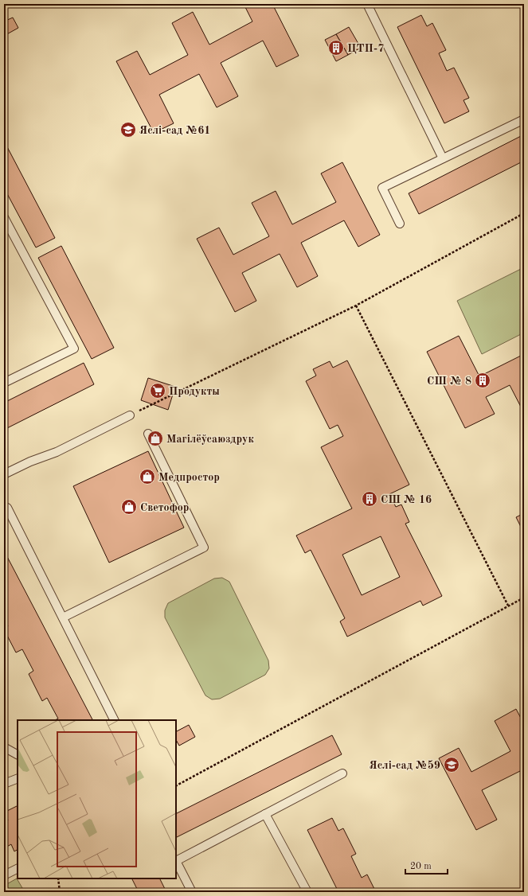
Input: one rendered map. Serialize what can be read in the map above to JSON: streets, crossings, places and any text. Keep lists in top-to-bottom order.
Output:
{
  "places": {
    "building": ["ЦТП-7", "СШ № 8", "СШ № 16"],
    "school or university": ["Яслі-сад №61", "Яслі-сад №59"],
    "supermarket": ["Продукты"],
    "shop": ["Магілёўсаюздрук", "Медпростор", "Светофор"]
  },
  "scale_bar": "20 m"
}
